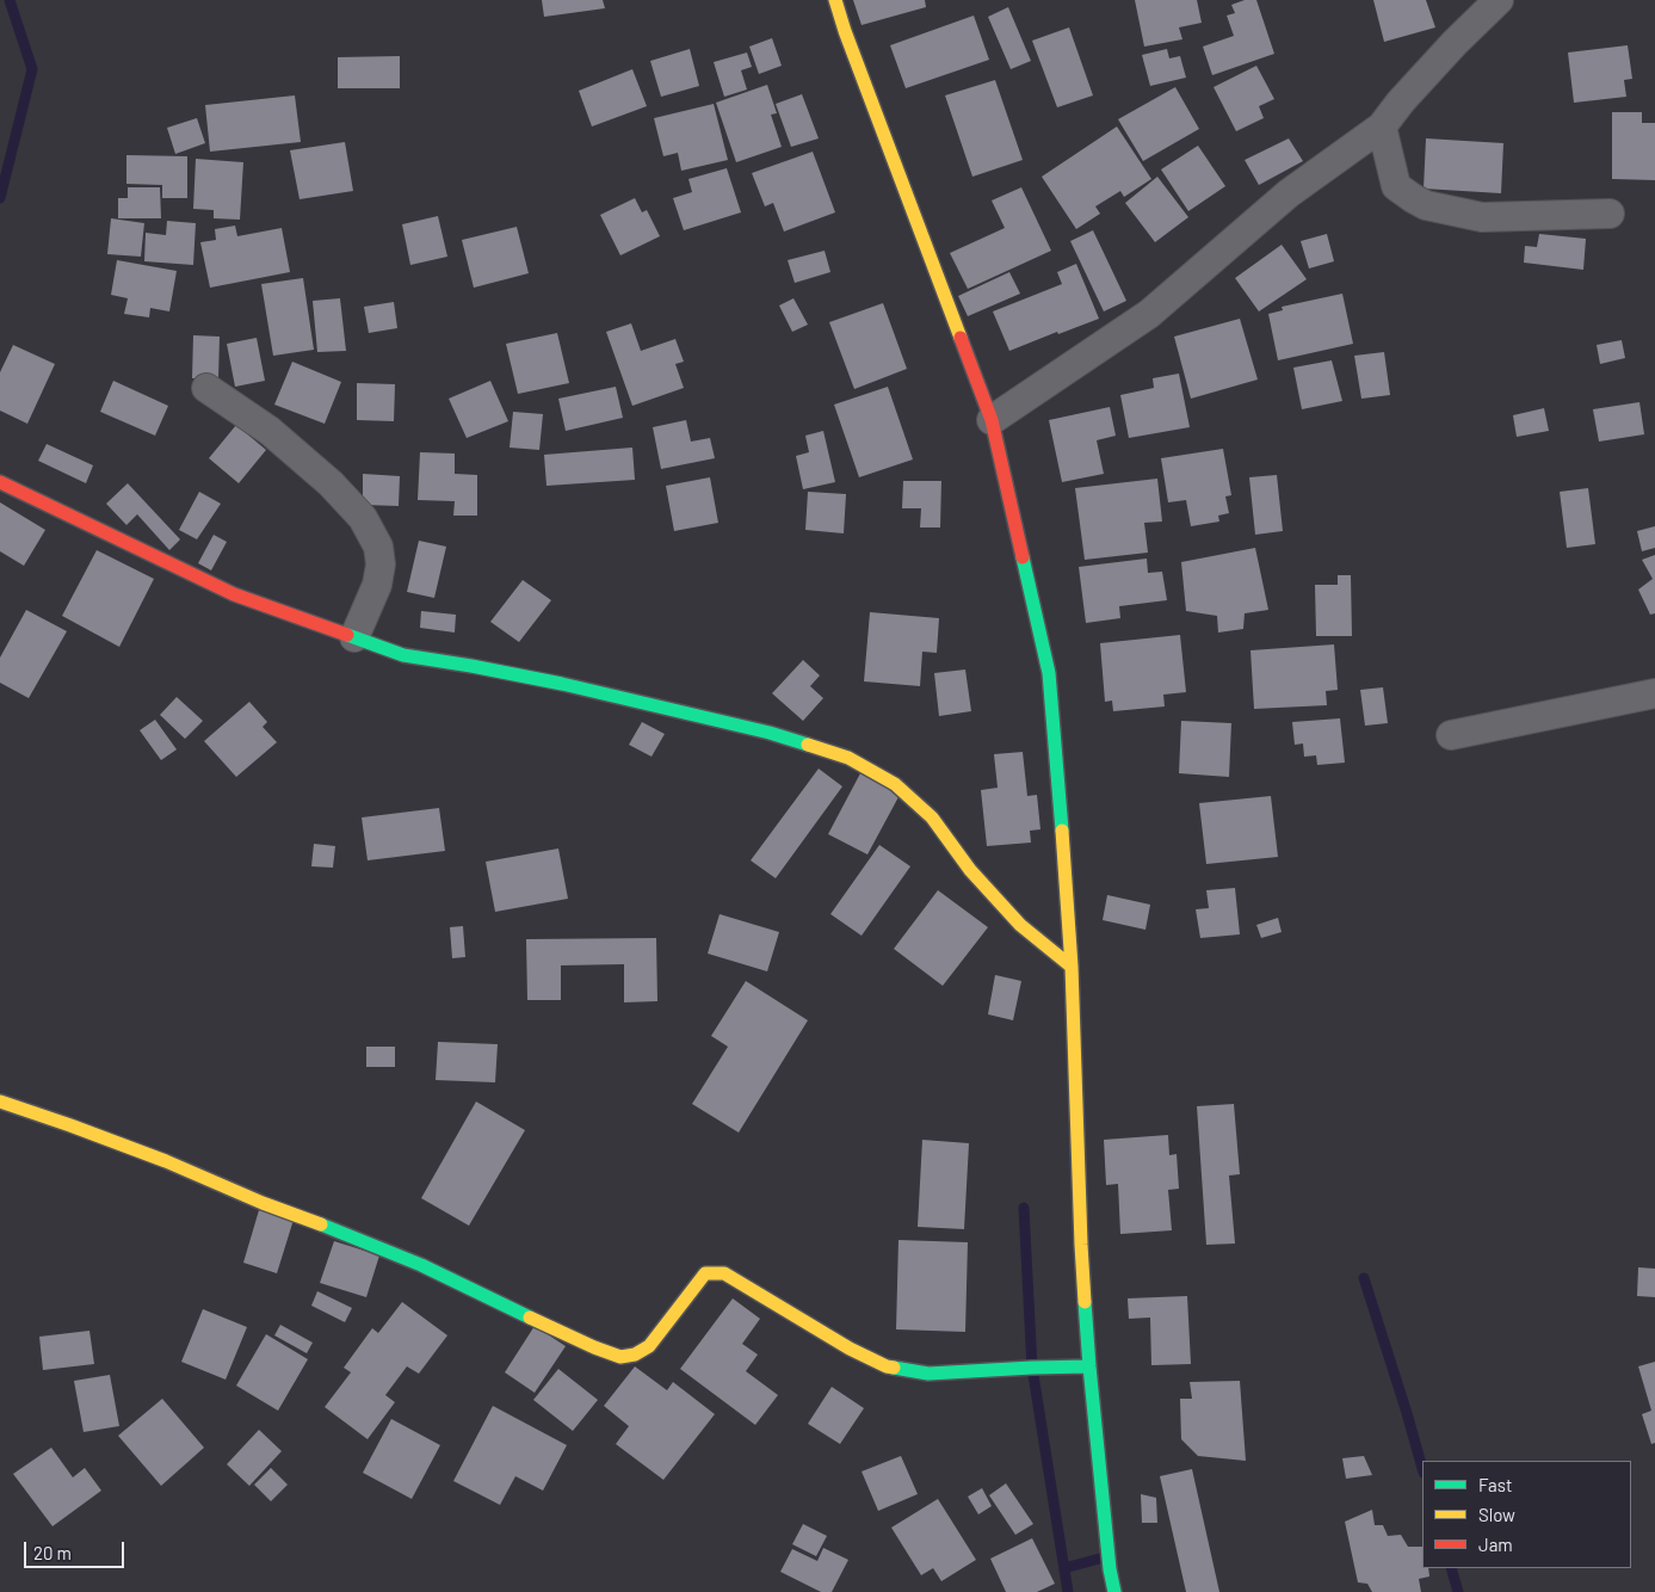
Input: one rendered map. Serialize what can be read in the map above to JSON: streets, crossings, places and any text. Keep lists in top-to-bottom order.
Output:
{
  "legend": ["Fast", "Slow", "Jam"],
  "scale_bar": "20 m"
}
